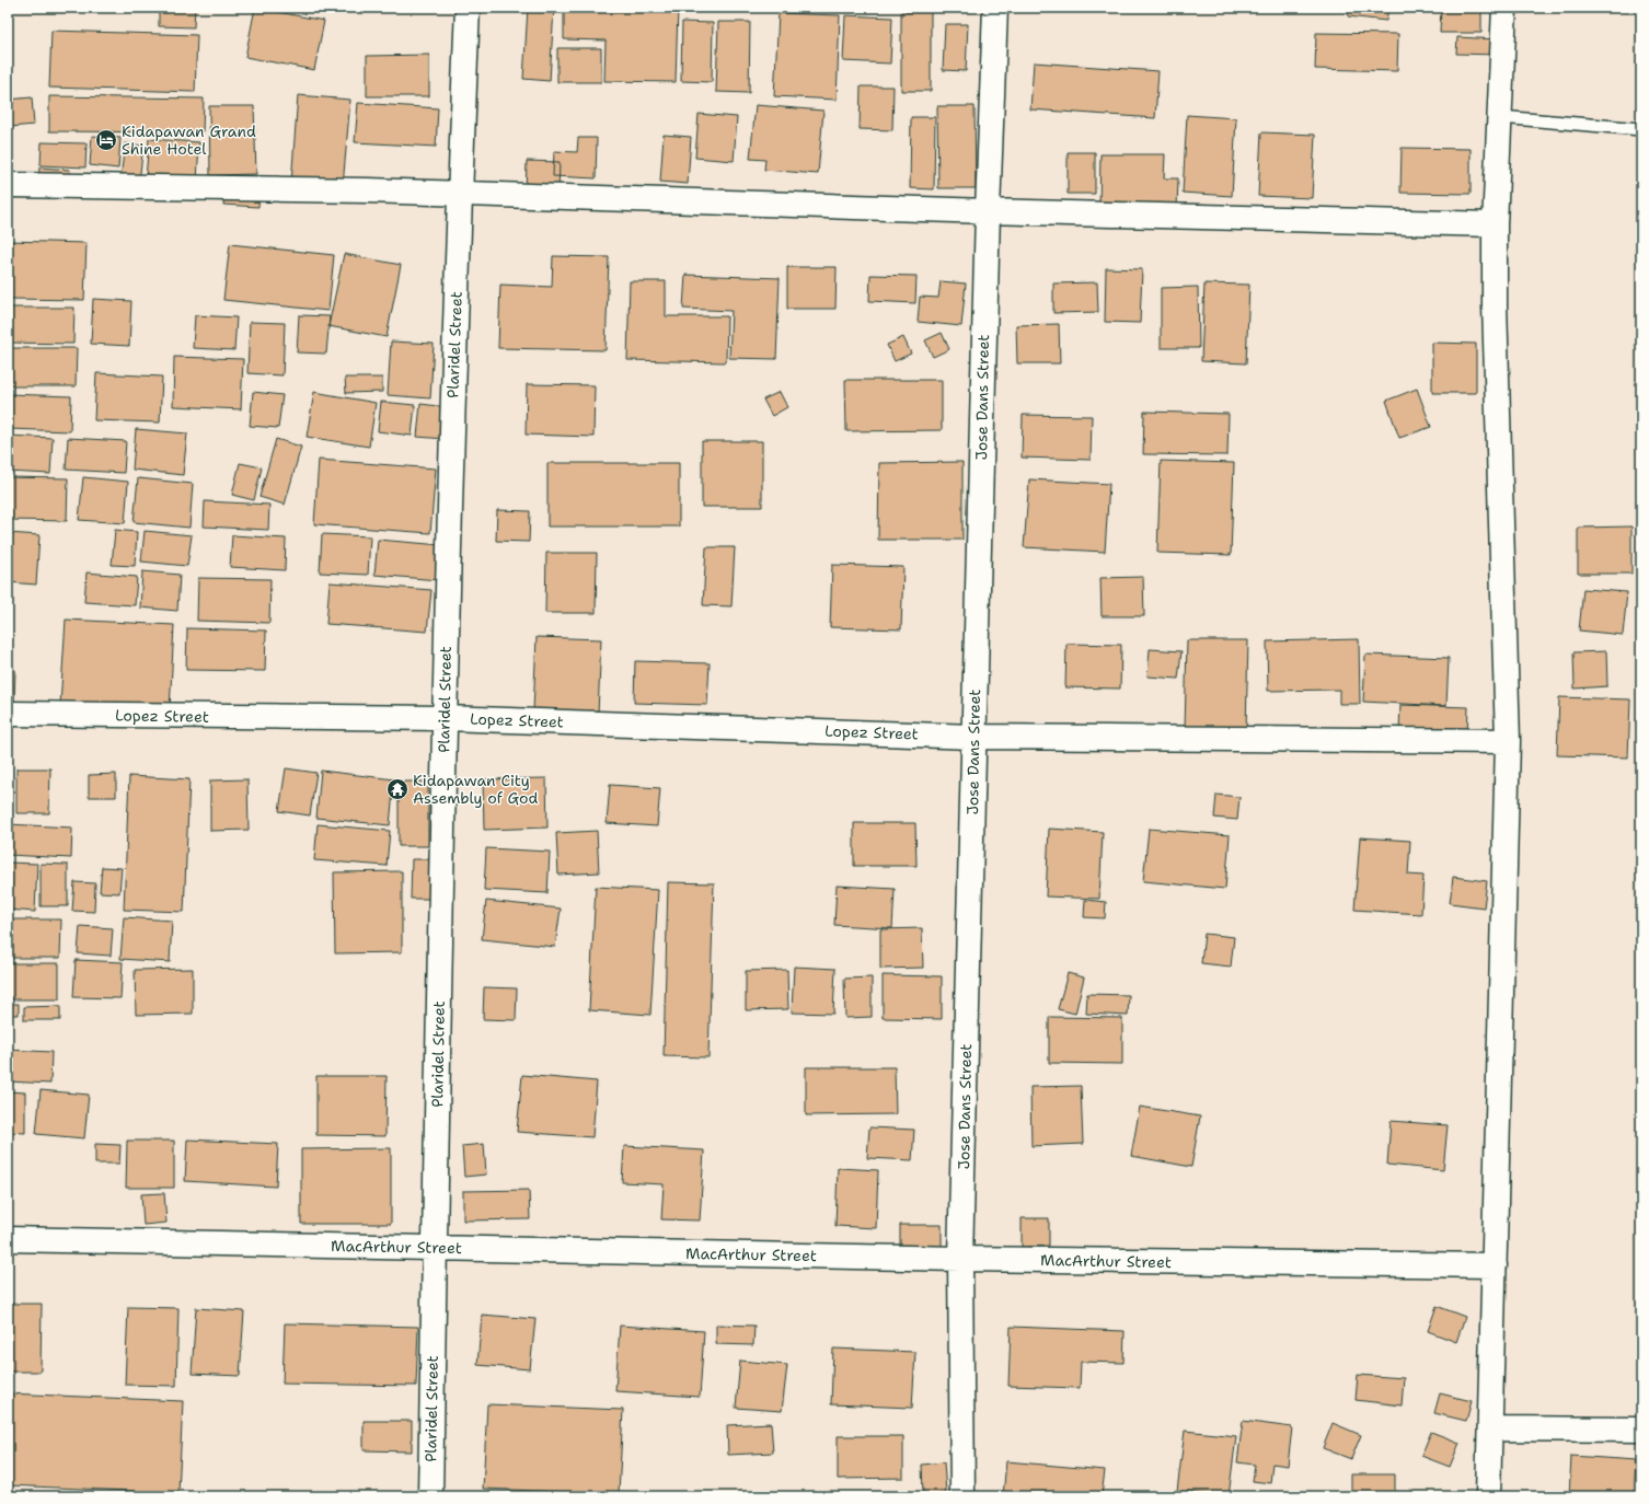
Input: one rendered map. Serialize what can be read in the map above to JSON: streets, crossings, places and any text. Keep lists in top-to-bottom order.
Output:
{
  "streets": {
    "street": [
      "Plaridel Street",
      "Jose Dans Street",
      "Lopez Street",
      "MacArthur Street"
    ]
  },
  "crossings": [
    ["Plaridel Street", "Lopez Street"],
    ["Plaridel Street", "MacArthur Street"],
    ["Jose Dans Street", "Lopez Street"],
    ["Jose Dans Street", "MacArthur Street"]
  ],
  "places": {
    "hotel": ["Kidapawan Grand Shine Hotel"],
    "temple": ["Kidapawan City Assembly of God"]
  }
}
